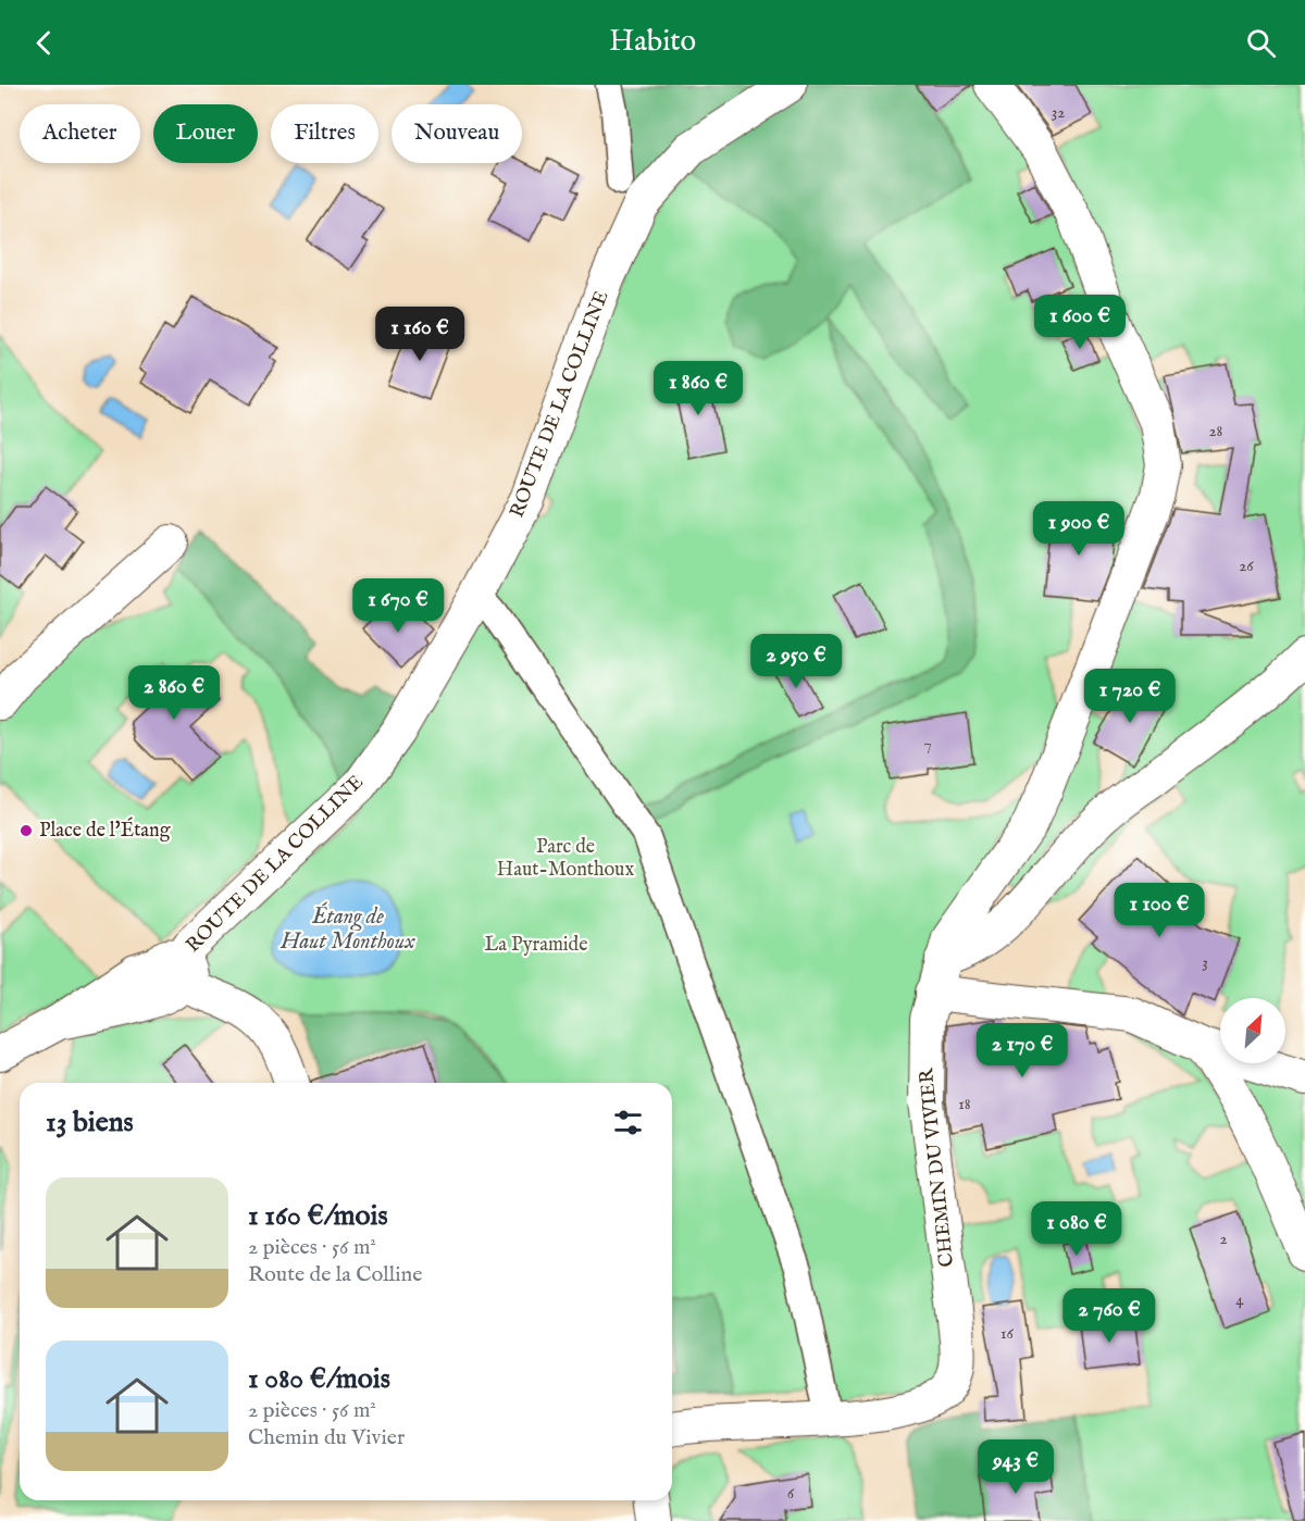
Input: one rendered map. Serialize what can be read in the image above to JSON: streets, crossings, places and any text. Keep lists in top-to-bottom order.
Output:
{
  "streets": {
    "street": ["ROUTE DE LA COLLINE", "CHEMIN DU VIVIER"]
  },
  "water": ["Étang de Haut Monthoux"],
  "parks": ["Parc de Haut-Monthoux", "La Pyramide"],
  "places": ["Place de l'Étang"],
  "house_numbers": [
    "32",
    "28",
    "26",
    "7",
    "3",
    "18",
    "2",
    "4",
    "16",
    "6"
  ],
  "north": "top right",
  "page": {
    "header": "Habito",
    "chip": [
      "Acheter",
      "Louer",
      "Filtres",
      "Nouveau"
    ],
    "price": [
      "1 600 €",
      "1 160 €",
      "1 860 €",
      "1 900 €",
      "1 670 €",
      "2 950 €",
      "2 860 €",
      "1 720 €",
      "1 100 €",
      "2 170 €",
      "1 080 €",
      "2 760 €",
      "943 €"
    ],
    "heading": "13 biens",
    "list": [
      {
        "name": "1 160 €/mois",
        "note": "2 pièces · 56 m² · Route de la Colline"
      },
      {
        "name": "1 080 €/mois",
        "note": "2 pièces · 56 m² · Chemin du Vivier"
      }
    ]
  }
}
